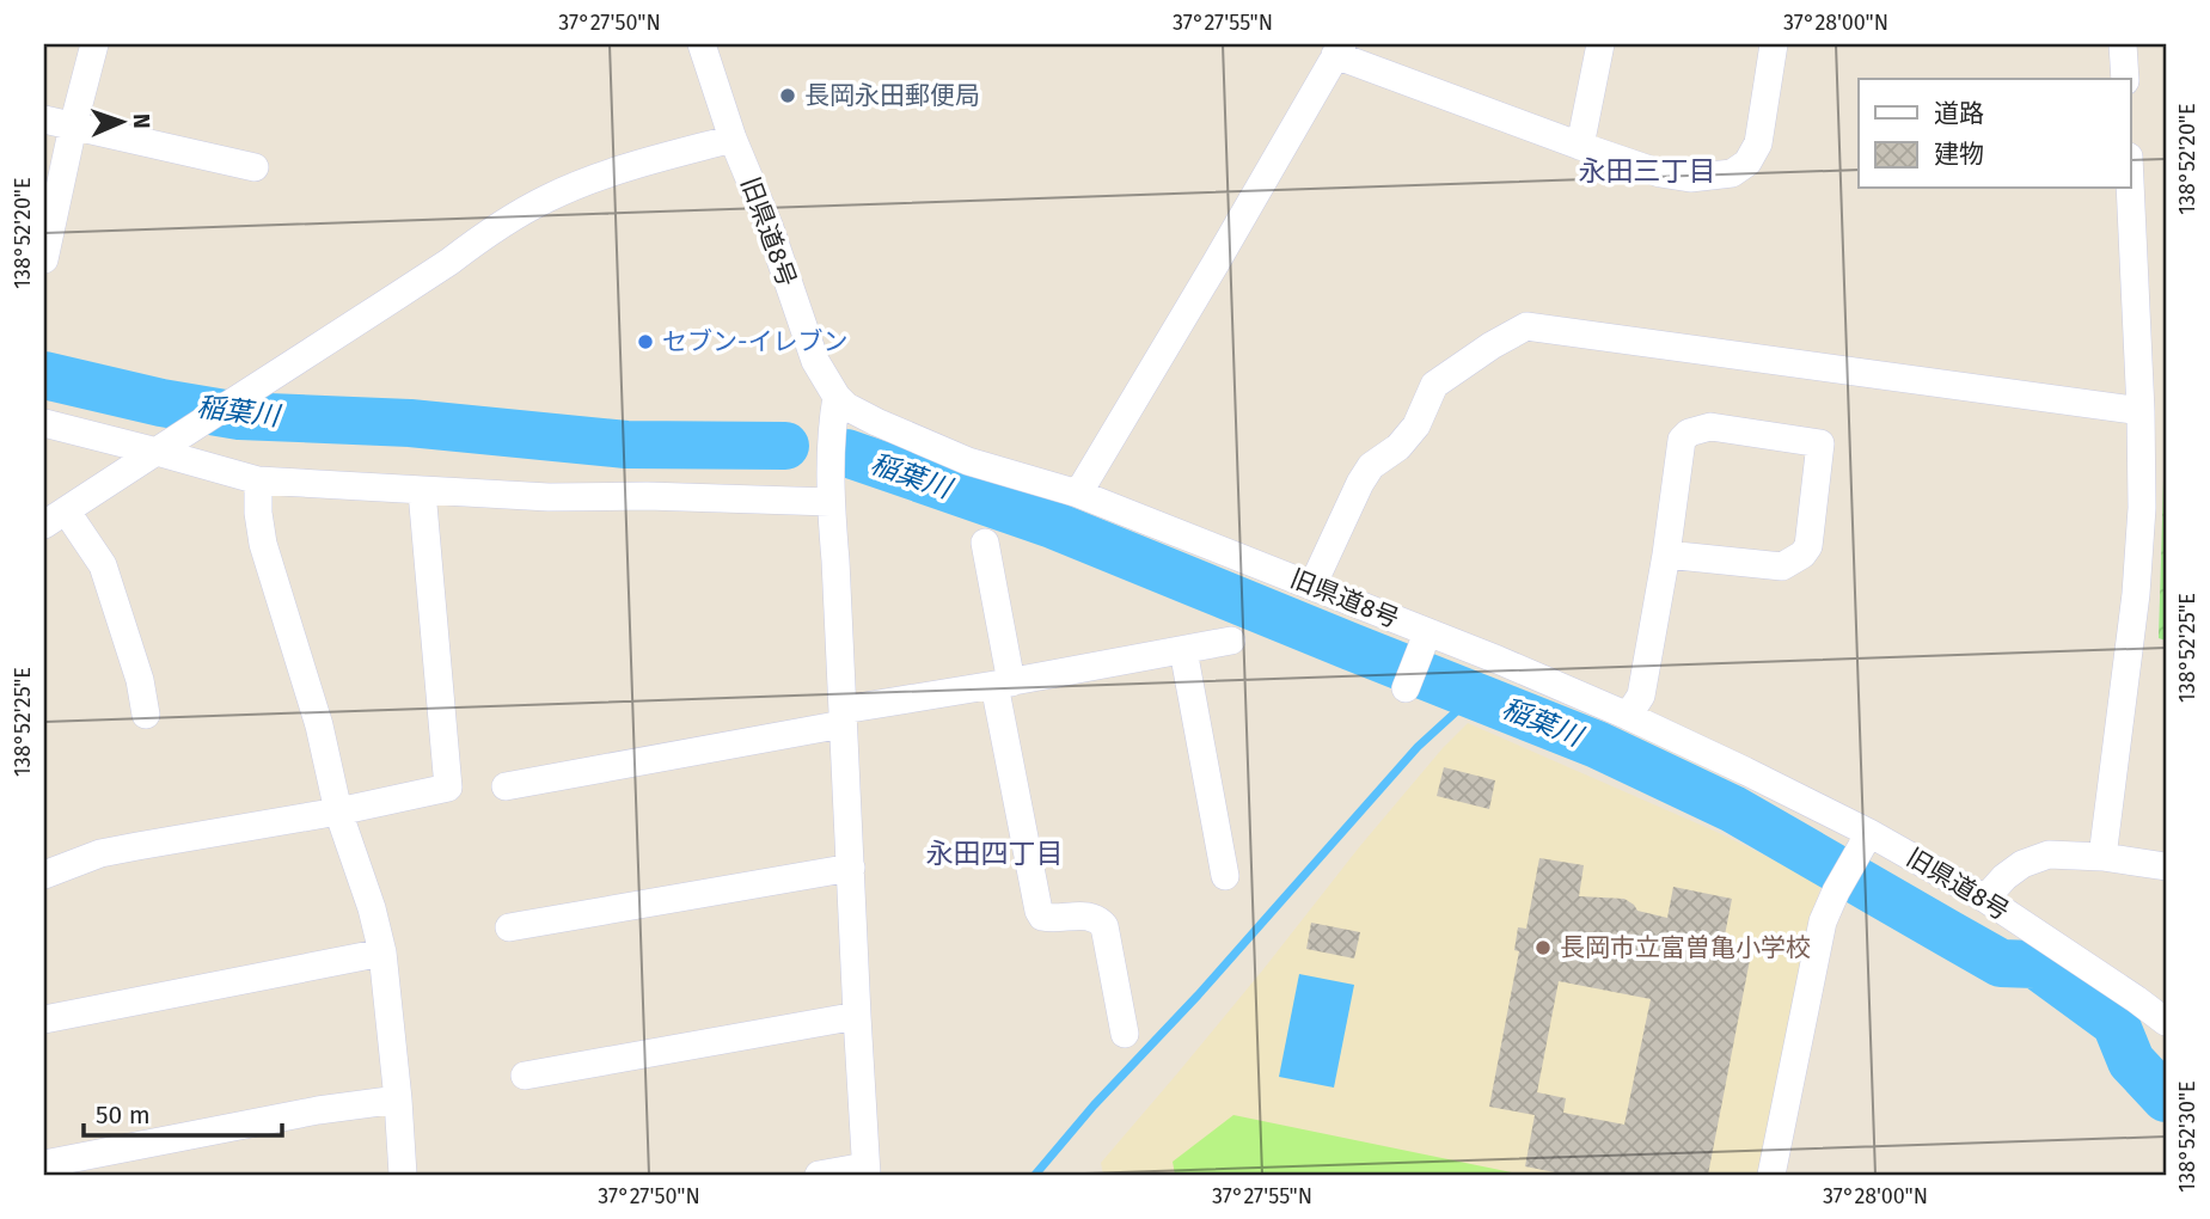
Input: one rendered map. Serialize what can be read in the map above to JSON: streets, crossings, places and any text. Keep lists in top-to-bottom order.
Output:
{
  "streets": {
    "street": ["旧県道8号"]
  },
  "districts": ["永田三丁目", "永田四丁目"],
  "water": ["稲葉川"],
  "places": ["長岡永田郵便局", "セブン-イレブン", "長岡市立富曽亀小学校"],
  "legend": ["道路", "建物"],
  "scale_bar": "50 m",
  "north": "right",
  "coordinates": [
    "37°27'50\"N",
    "37°27'55\"N",
    "37°28'00\"N",
    "138°52'20\"E",
    "138°52'25\"E",
    "138°52'30\"E"
  ]
}
